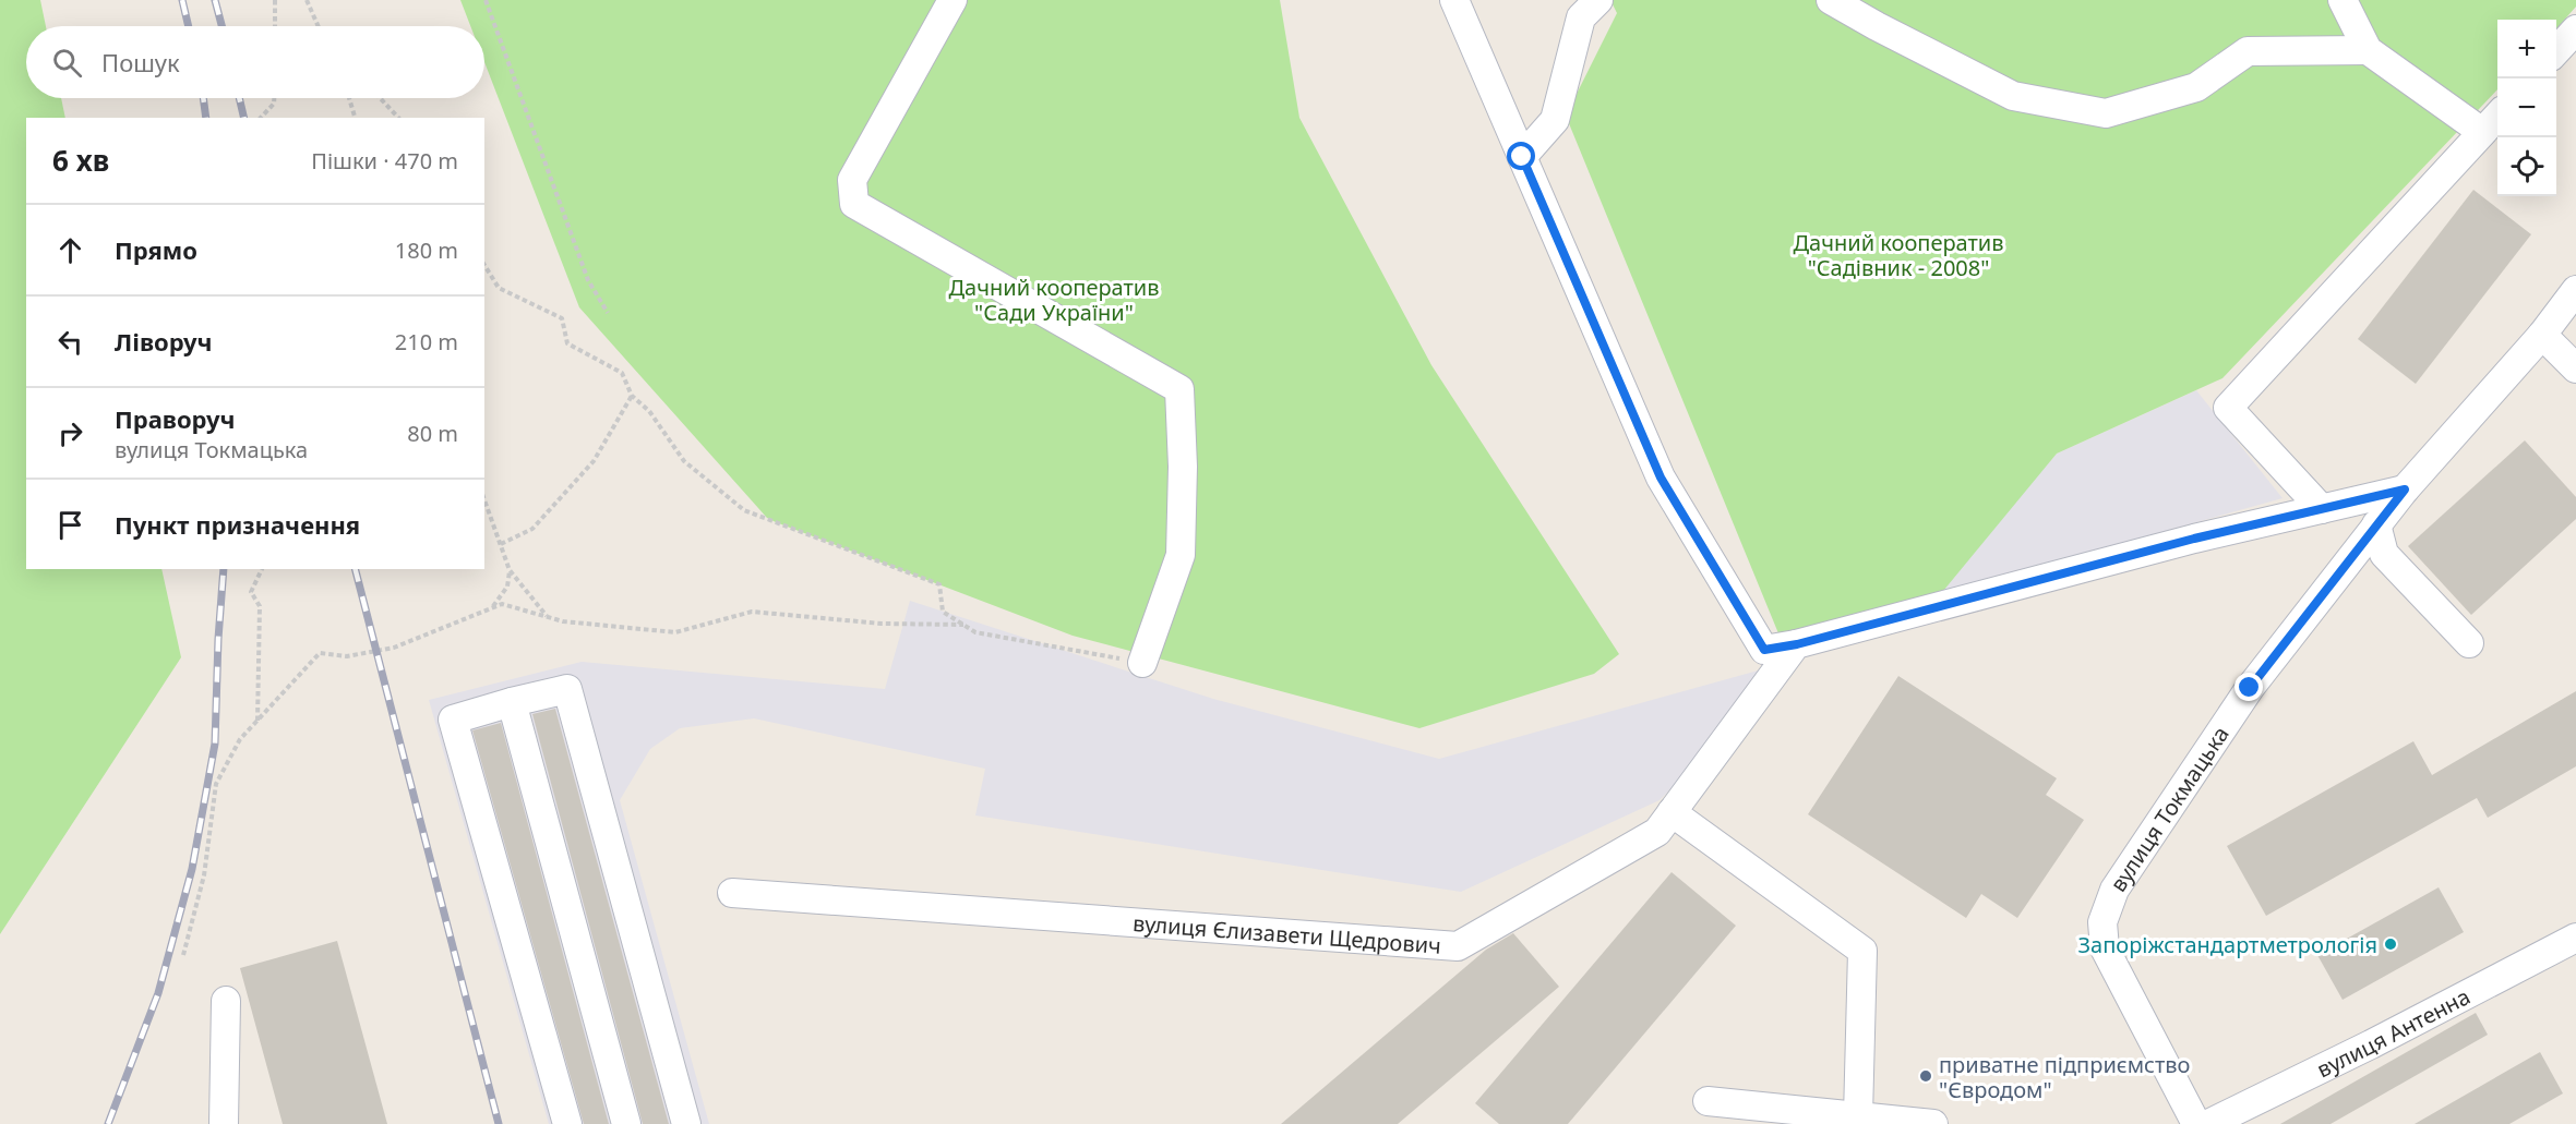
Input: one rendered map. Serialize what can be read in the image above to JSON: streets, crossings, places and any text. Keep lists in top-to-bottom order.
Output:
{
  "streets": {
    "street": ["вулиця Токмацька", "вулиця Єлизавети Щедрович", "вулиця Антенна"]
  },
  "parks": ["Дачний кооператив \"Садівник - 2008\"", "Дачний кооператив \"Сади України\""],
  "places": ["Запоріжстандартметрологія", "приватне підприємство \"Євродом\""],
  "page": {
    "map_buttons": ["+", "−"],
    "search": "Пошук",
    "heading": ["6 хв", "Пішки · 470 m"],
    "list": [
      ["Прямо", "180 m"],
      ["Ліворуч", "210 m"],
      ["Праворуч", "вулиця Токмацька", "80 m"],
      "Пункт призначення"
    ]
  }
}
